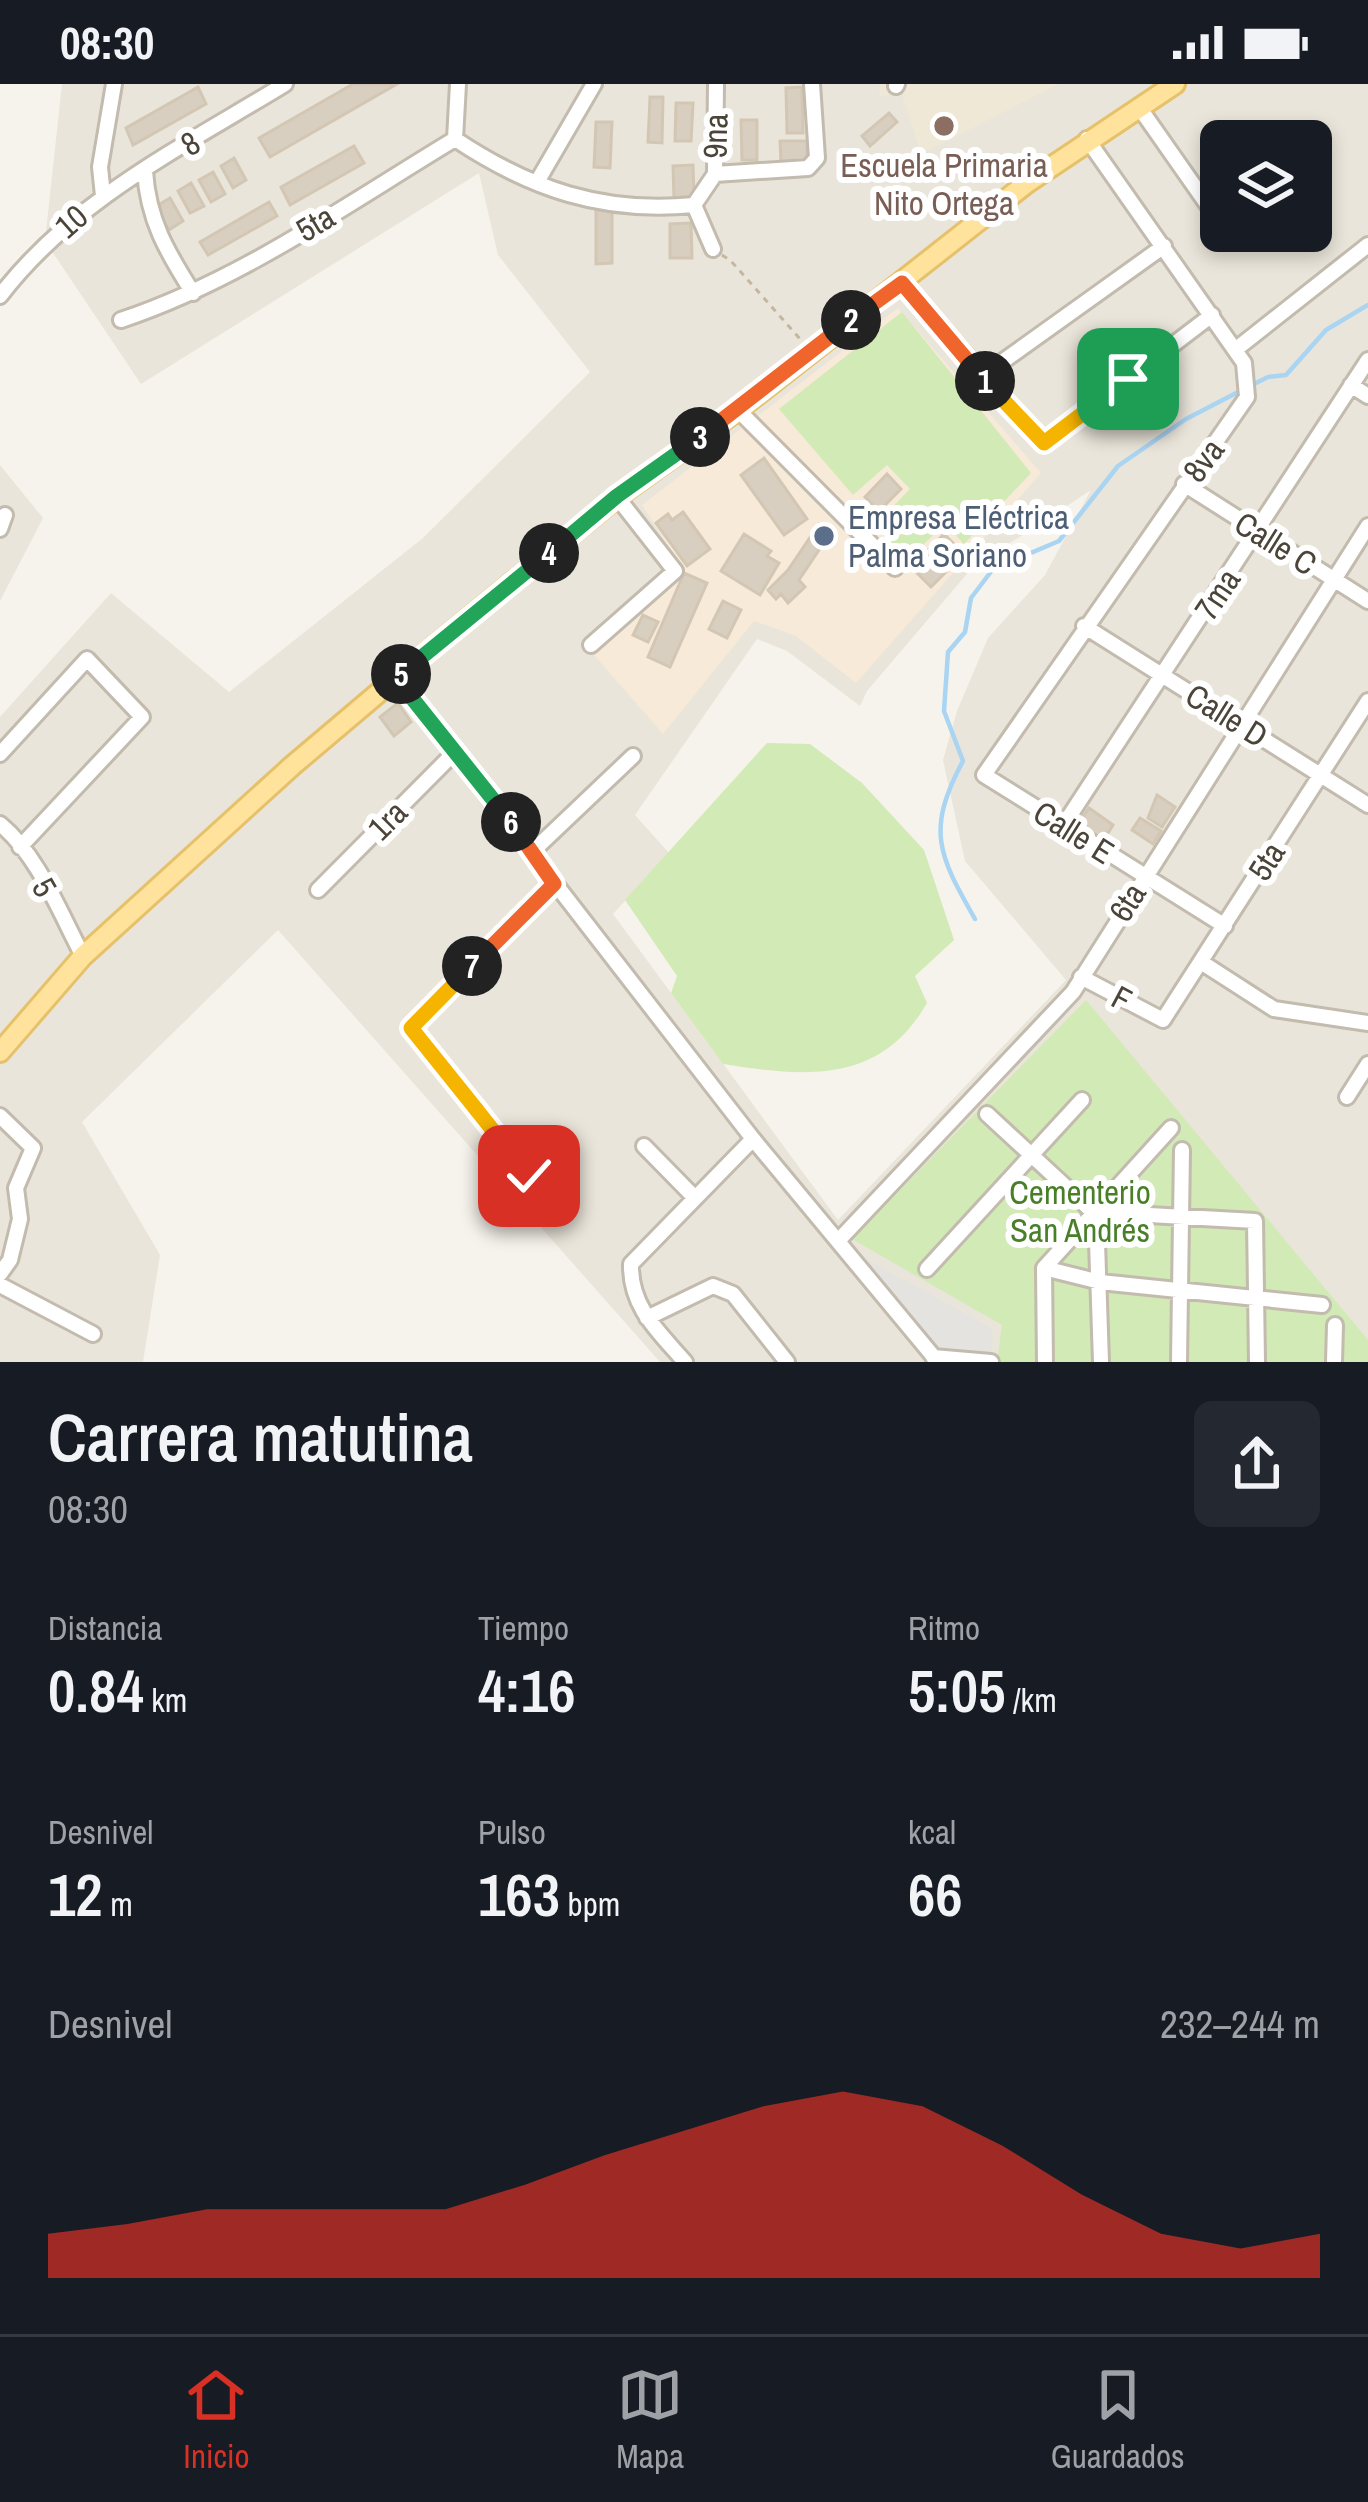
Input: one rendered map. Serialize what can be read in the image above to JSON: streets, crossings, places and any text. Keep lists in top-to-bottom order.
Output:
{
  "streets": {
    "street": [
      "9na",
      "8",
      "10",
      "5ta",
      "8va",
      "Calle C",
      "7ma",
      "Calle D",
      "1ra",
      "Calle E",
      "5",
      "6ta",
      "F"
    ]
  },
  "crossings": [
    ["8", "10"],
    ["5ta", "Calle D"],
    ["5ta", "Calle E"],
    ["5ta", "F"],
    ["8va", "Calle C"],
    ["8va", "Calle D"],
    ["8va", "Calle E"],
    ["Calle C", "7ma"],
    ["Calle C", "6ta"],
    ["7ma", "Calle D"],
    ["7ma", "Calle E"],
    ["Calle D", "6ta"],
    ["Calle E", "6ta"],
    ["6ta", "F"]
  ],
  "parks": ["Cementerio San Andrés"],
  "places": ["Escuela Primaria Nito Ortega", "Empresa Eléctrica Palma Soriano"],
  "page": {
    "status": "08:30",
    "pins": [
      "2",
      "1",
      "3",
      "4",
      "5",
      "6",
      "7"
    ],
    "heading": ["Carrera matutina", "08:30"],
    "stats": [
      ["Distancia", "0.84 km"],
      ["Tiempo", "4:16"],
      ["Ritmo", "5:05 /km"],
      ["Desnivel", "12 m"],
      ["Pulso", "163 bpm"],
      ["kcal", "66"]
    ],
    "chart": ["Desnivel", "232–244 m"],
    "tabs": ["Inicio", "Mapa", "Guardados"]
  }
}
